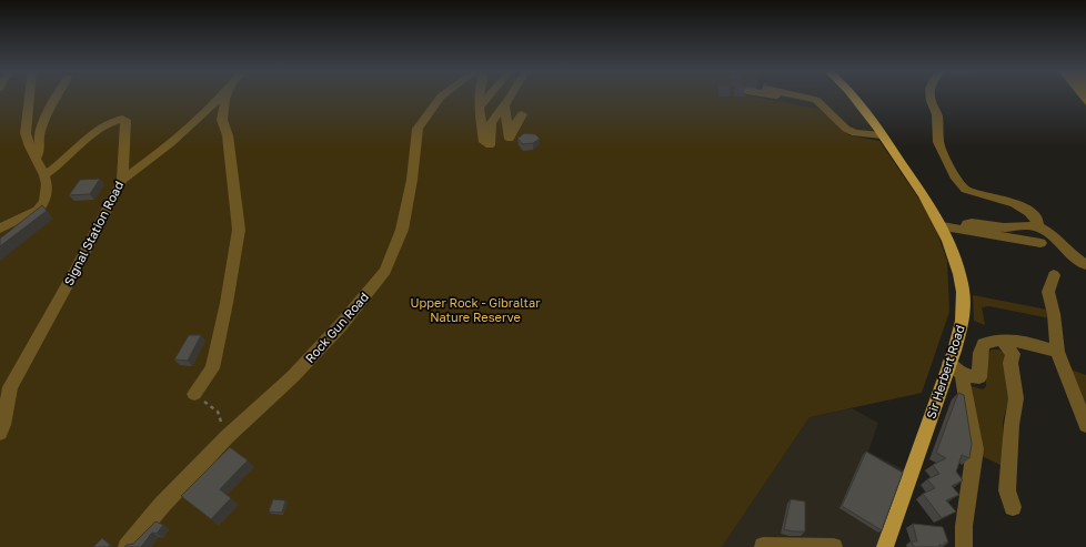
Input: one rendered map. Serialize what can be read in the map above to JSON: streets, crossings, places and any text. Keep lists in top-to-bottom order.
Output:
{
  "streets": {
    "main road": ["Sir Herbert Road"],
    "street": ["Signal Station Road", "Rock Gun Road"]
  },
  "parks": ["Upper Rock - Gibraltar Nature Reserve"]
}
